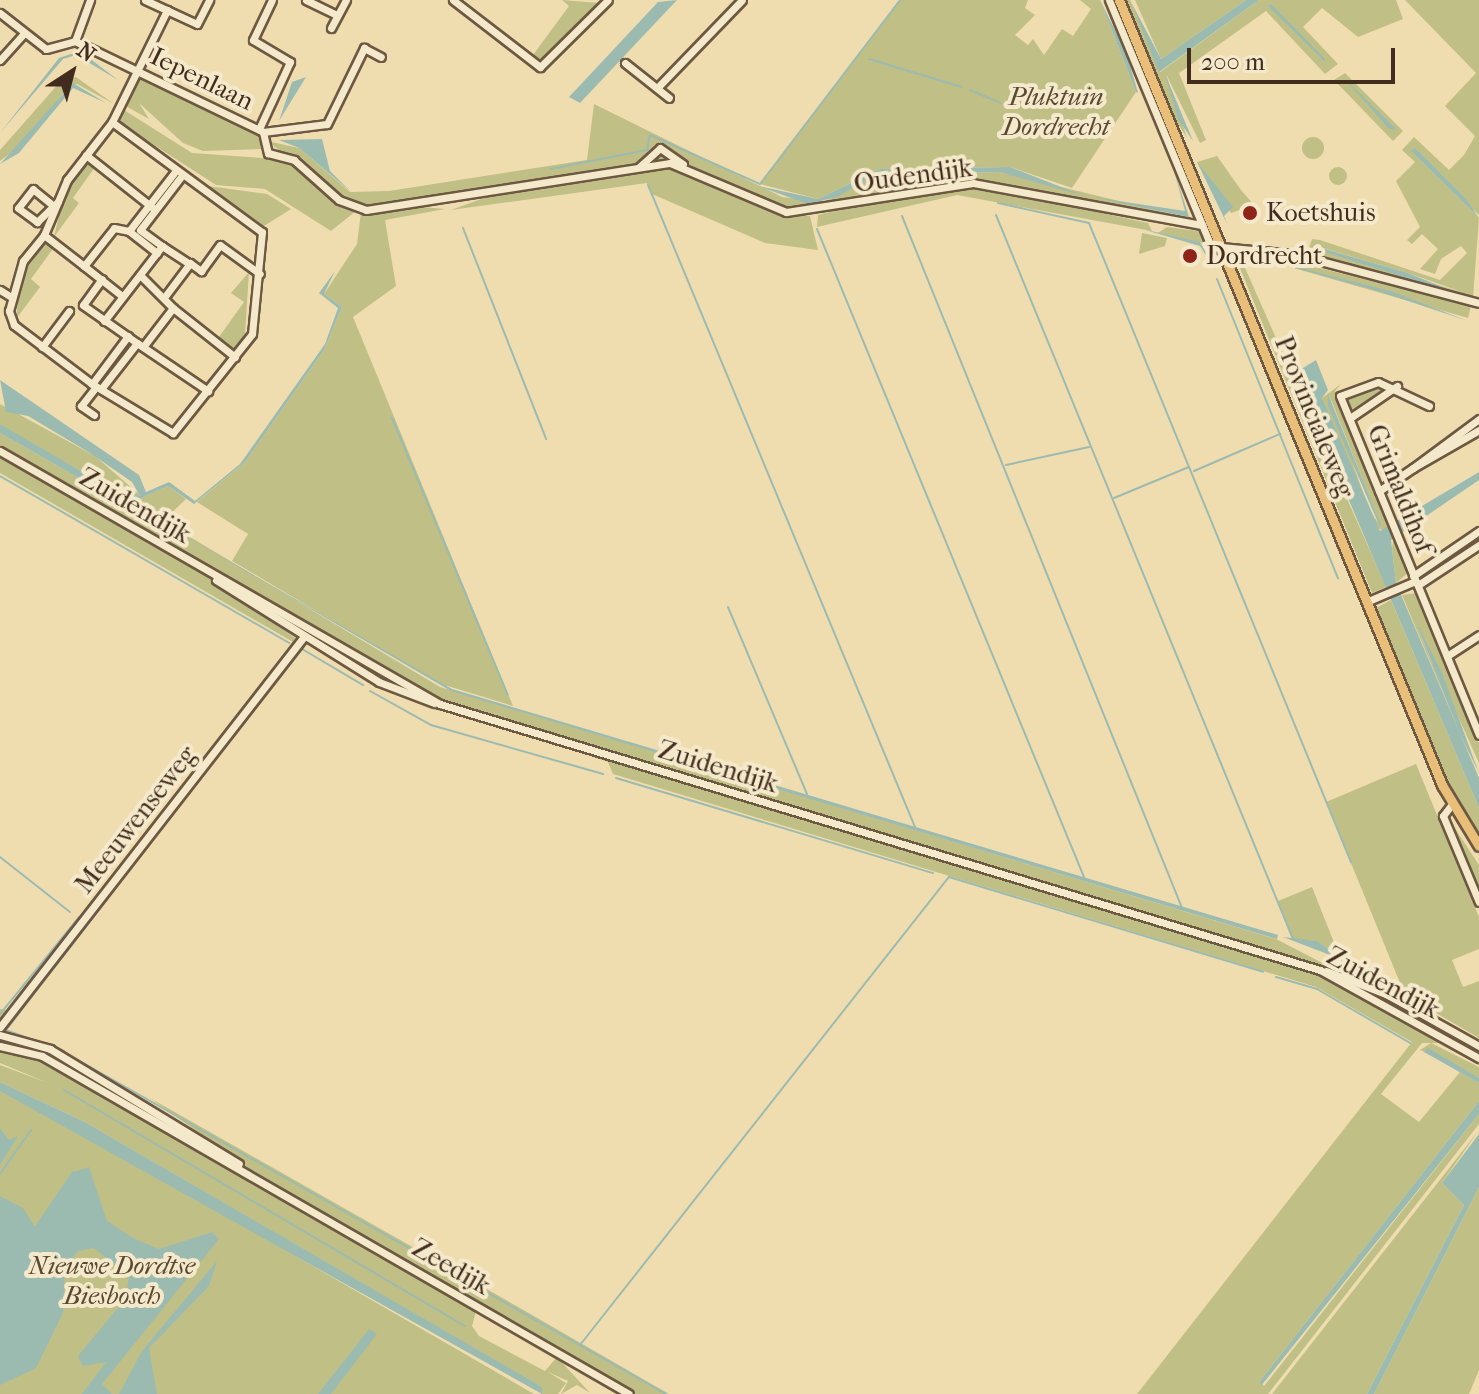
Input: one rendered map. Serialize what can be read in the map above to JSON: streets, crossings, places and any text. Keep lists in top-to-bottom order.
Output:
{
  "streets": {
    "main road": ["Provincialeweg"],
    "street": [
      "Iepenlaan",
      "Oudendijk",
      "Grimaldihof",
      "Zuidendijk",
      "Meeuwenseweg",
      "Zeedijk"
    ]
  },
  "crossings": [
    ["Iepenlaan", "Oudendijk"]
  ],
  "parks": ["Pluktuin Dordrecht", "Nieuwe Dordtse Biesbosch"],
  "places": ["Koetshuis", "Dordrecht"],
  "scale_bar": "200 m",
  "north": "top right"
}
